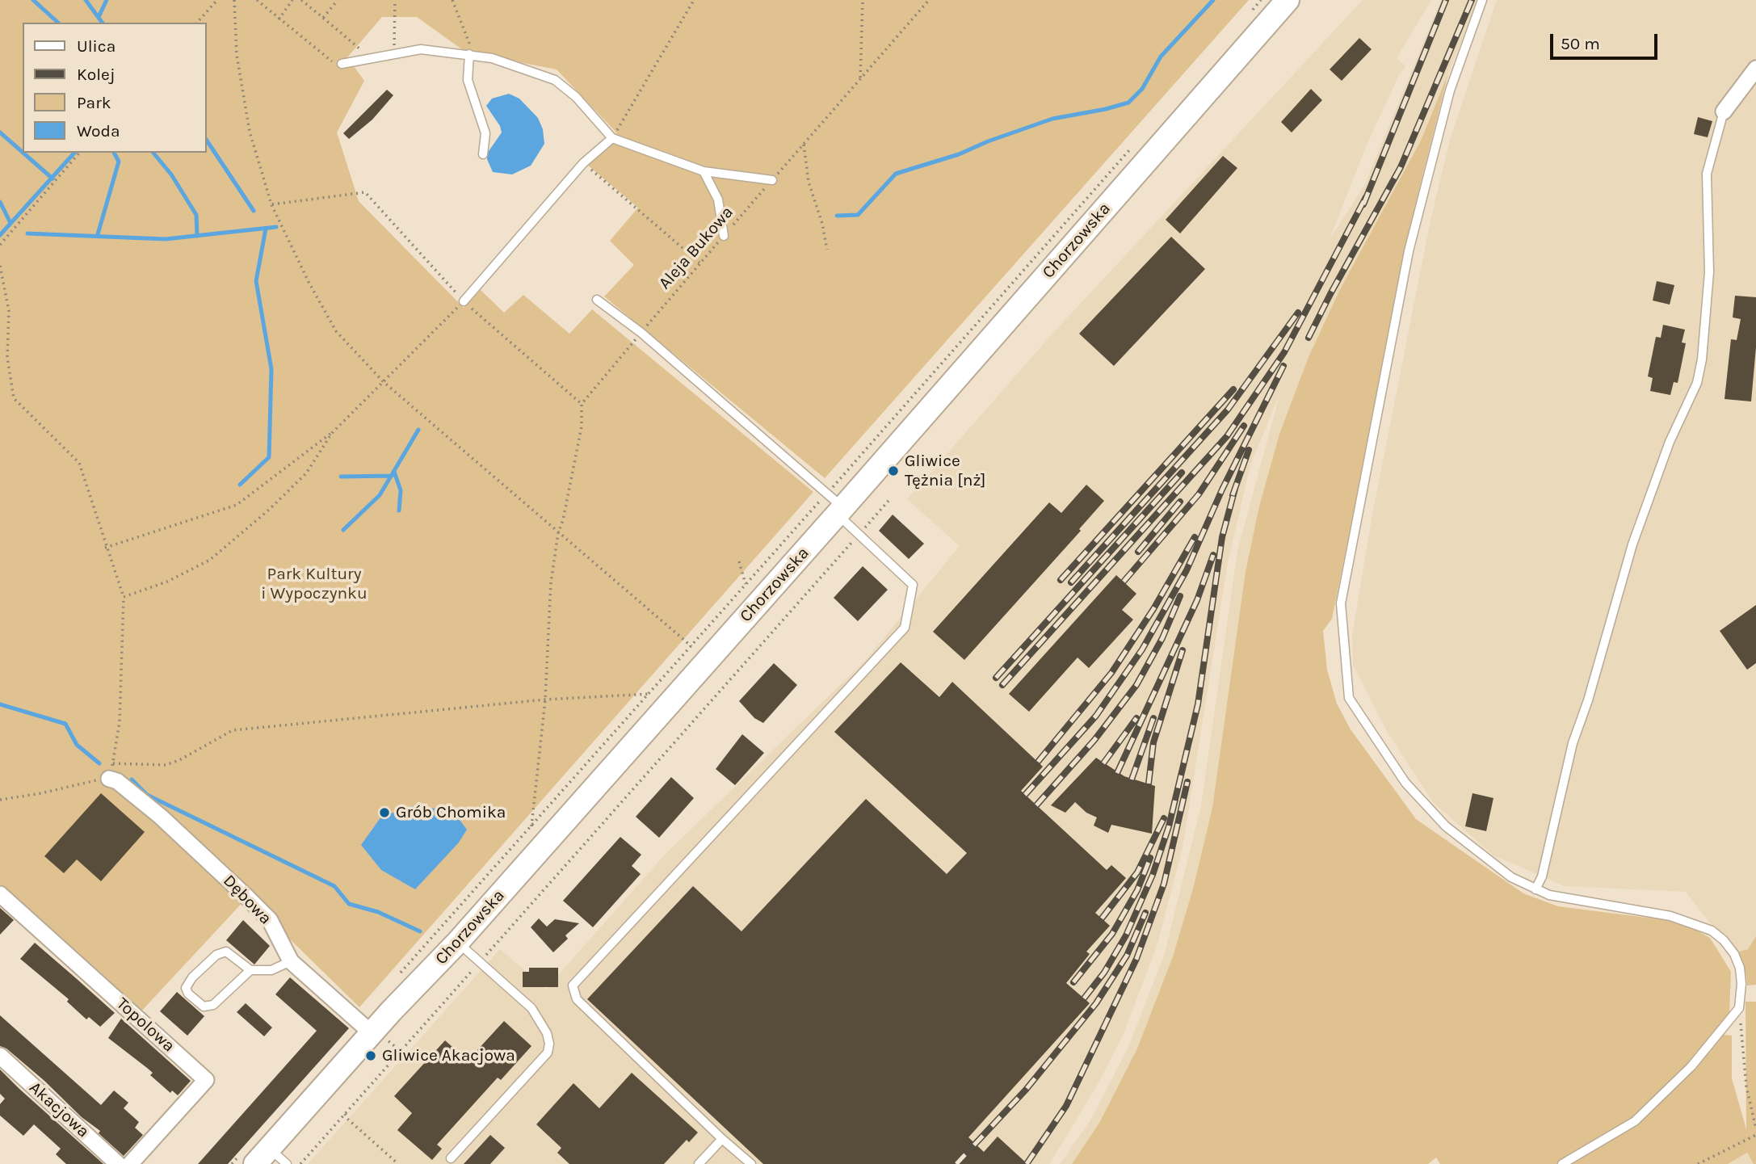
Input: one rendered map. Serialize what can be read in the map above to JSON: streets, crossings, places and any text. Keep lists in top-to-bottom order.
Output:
{
  "streets": {
    "main road": ["Chorzowska"],
    "street": ["Dębowa", "Topolowa", "Akacjowa"],
    "path": ["Aleja Bukowa"]
  },
  "crossings": [
    ["Chorzowska", "Dębowa"]
  ],
  "parks": ["Park Kultury i Wypoczynku"],
  "places": ["Gliwice Tężnia [nż]", "Grób Chomika", "Gliwice Akacjowa"],
  "legend": [
    "Ulica",
    "Kolej",
    "Park",
    "Woda"
  ],
  "scale_bar": "50 m"
}
